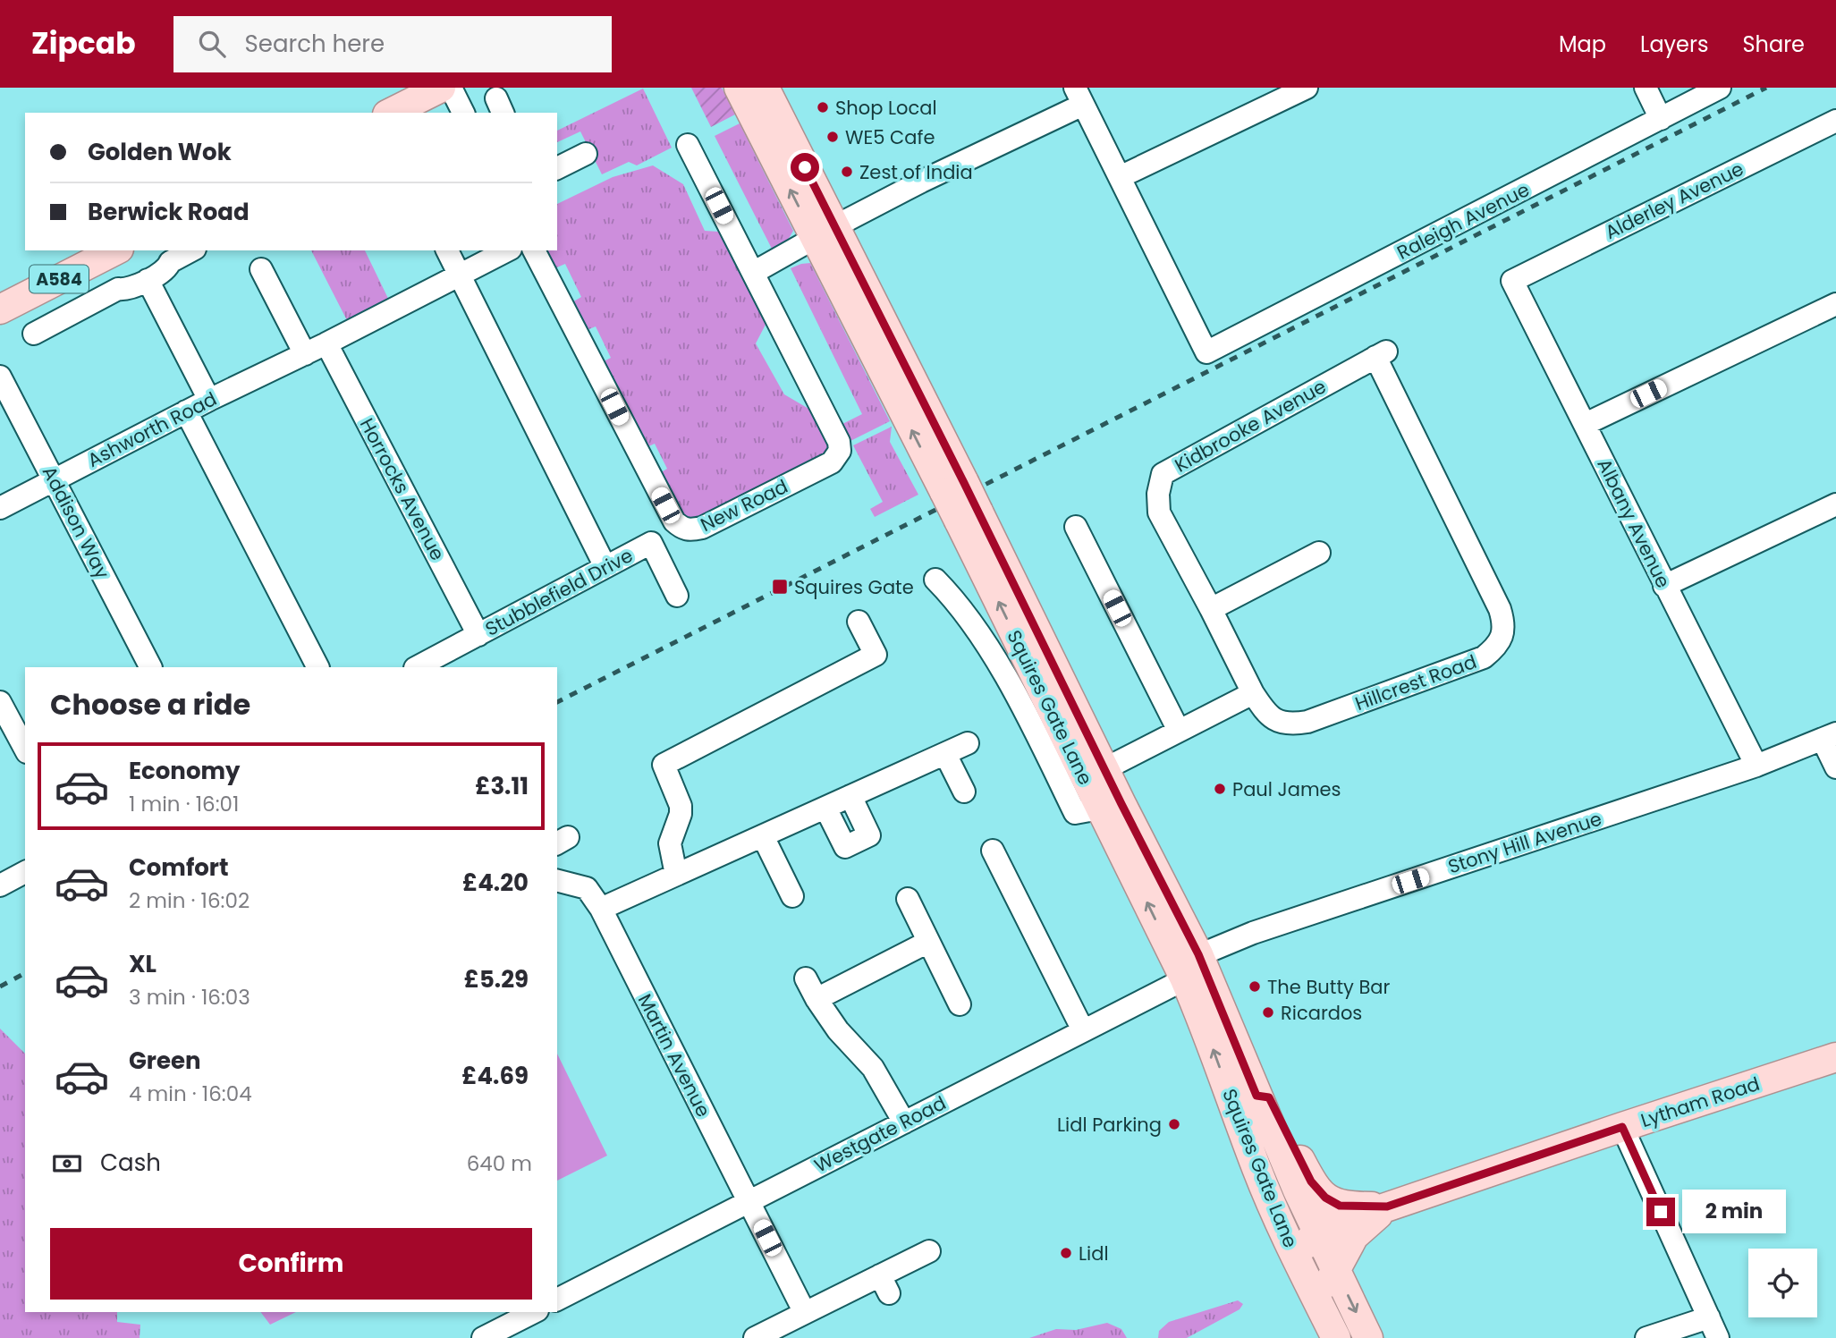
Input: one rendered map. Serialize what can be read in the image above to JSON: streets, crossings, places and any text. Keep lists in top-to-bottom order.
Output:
{
  "streets": {
    "main road": ["A584", "Squires Gate Lane", "Lytham Road"],
    "street": [
      "Alderley Avenue",
      "Raleigh Avenue",
      "Kidbrooke Avenue",
      "Ashworth Road",
      "Horrocks Avenue",
      "New Road",
      "Addison Way",
      "Albany Avenue",
      "Stubblefield Drive",
      "Hillcrest Road",
      "Stony Hill Avenue",
      "Martin Avenue",
      "Westgate Road"
    ]
  },
  "crossings": [
    ["Alderley Avenue", "Albany Avenue"],
    ["Kidbrooke Avenue", "Hillcrest Road"],
    ["Ashworth Road", "Horrocks Avenue"],
    ["Ashworth Road", "Addison Way"],
    ["Horrocks Avenue", "Stubblefield Drive"],
    ["Albany Avenue", "Stony Hill Avenue"],
    ["Squires Gate Lane", "Stony Hill Avenue"],
    ["Squires Gate Lane", "Lytham Road"],
    ["Squires Gate Lane", "Westgate Road"],
    ["Stony Hill Avenue", "Westgate Road"],
    ["Martin Avenue", "Westgate Road"]
  ],
  "places": {
    "other": [
      "Shop Local",
      "WE5 Cafe",
      "Zest of India",
      "Paul James",
      "The Butty Bar",
      "Ricardos",
      "Lidl Parking",
      "Lidl"
    ],
    "transit": ["Squires Gate"]
  },
  "page": {
    "header": "Zipcab",
    "search": "Search here",
    "nav": ["Map", "Layers", "Share"],
    "banner": ["Golden Wok", "Berwick Road"],
    "heading": "Choose a ride",
    "list": [
      {
        "name": "Economy",
        "note": "1 min · 16:01",
        "value": "£3.11"
      },
      {
        "name": "Comfort",
        "note": "2 min · 16:02",
        "value": "£4.20"
      },
      {
        "name": "XL",
        "note": "3 min · 16:03",
        "value": "£5.29"
      },
      {
        "name": "Green",
        "note": "4 min · 16:04",
        "value": "£4.69"
      }
    ],
    "pay": ["Cash", "640 m"],
    "bubble": "2 min",
    "buttons": "Confirm"
  }
}
